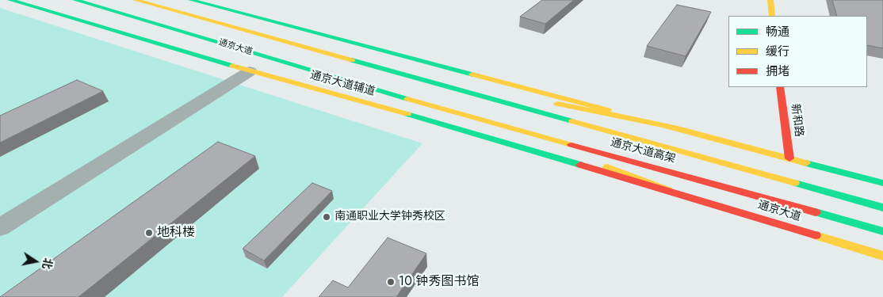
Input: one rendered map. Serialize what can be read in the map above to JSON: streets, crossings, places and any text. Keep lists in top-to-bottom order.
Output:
{
  "streets": {
    "main road": [
      "通京大道",
      "通京大道辅道",
      "新和路",
      "通京大道高架"
    ]
  },
  "crossings": [
    ["通京大道", "通京大道辅道"],
    ["通京大道", "通京大道高架"]
  ],
  "places": ["南通职业大学钟秀校区", "地科楼", "10 钟秀图书馆"],
  "legend": ["畅通", "缓行", "拥堵"],
  "north": "right"
}
